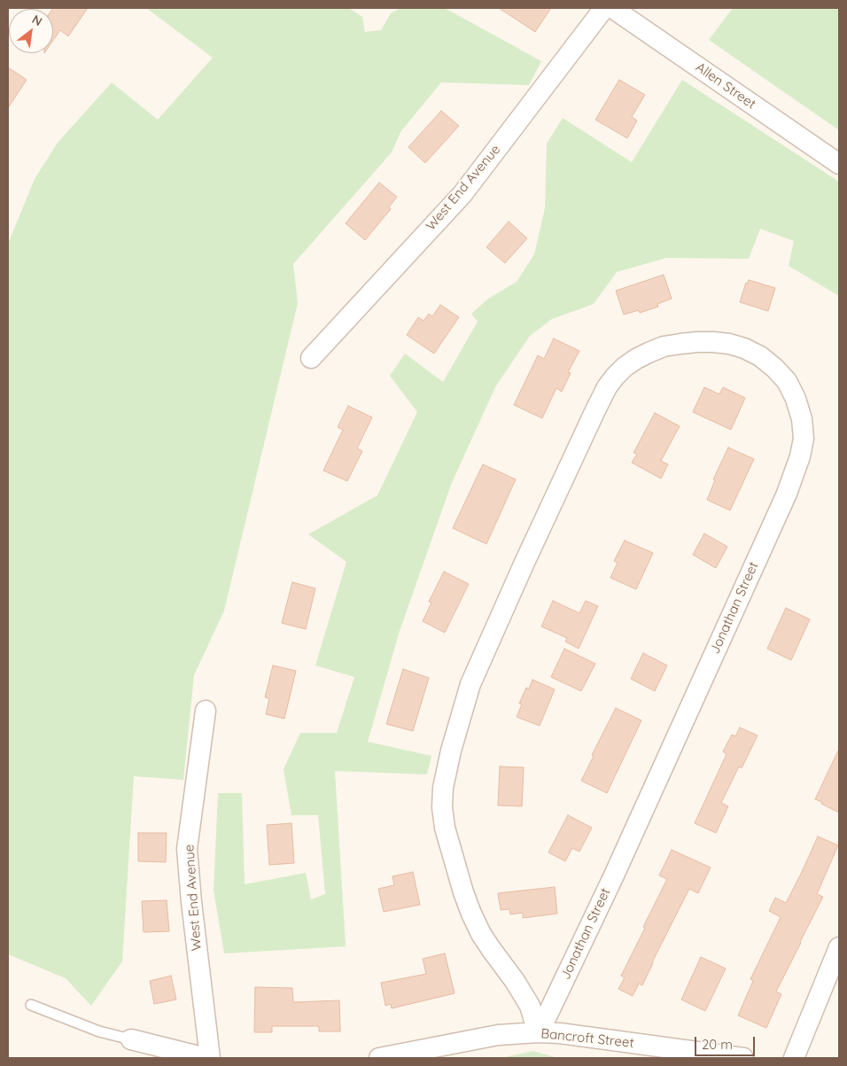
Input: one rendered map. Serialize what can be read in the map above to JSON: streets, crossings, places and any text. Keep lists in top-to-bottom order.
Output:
{
  "streets": {
    "street": [
      "Allen Street",
      "West End Avenue",
      "Jonathan Street",
      "Bancroft Street"
    ]
  },
  "crossings": [
    ["Jonathan Street", "Bancroft Street"]
  ],
  "scale_bar": "20 m",
  "north": "top right"
}
